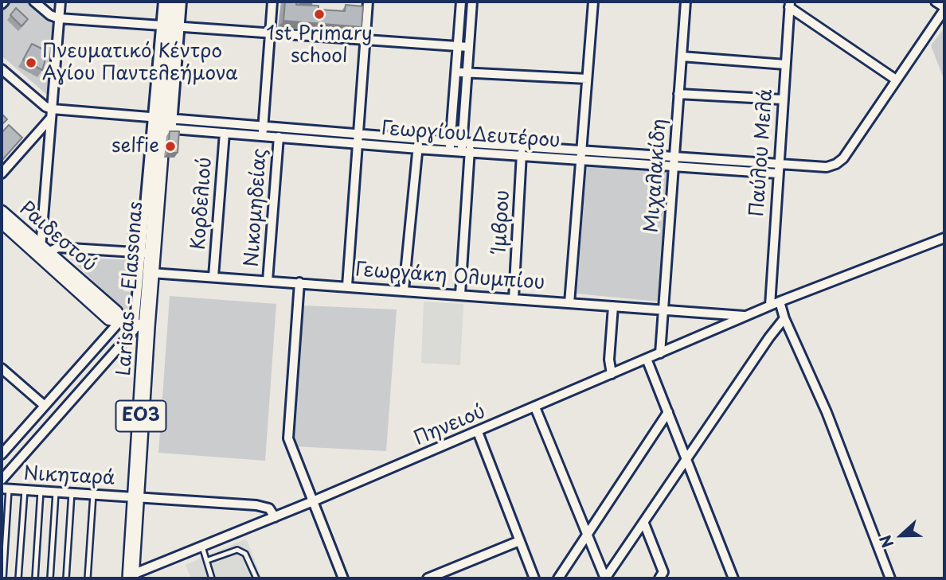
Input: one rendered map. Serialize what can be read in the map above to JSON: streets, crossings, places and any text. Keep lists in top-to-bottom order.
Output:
{
  "streets": {
    "highway": ["Larisas - Elassonas", "ΕΟ3"],
    "street": [
      "Γεωργίου Δευτέρου",
      "Παύλου Μελά",
      "Μιχαλακίδη",
      "Κορδελιού",
      "Νικομηδείας",
      "Ίμβρου",
      "Ραιδεστού",
      "Γεωργάκη Ολυμπίου",
      "Πηνειού",
      "Νικηταρά"
    ]
  },
  "crossings": [
    ["Γεωργίου Δευτέρου", "Παύλου Μελά"],
    ["Γεωργίου Δευτέρου", "Μιχαλακίδη"],
    ["Γεωργίου Δευτέρου", "Κορδελιού"],
    ["Γεωργίου Δευτέρου", "Νικομηδείας"],
    ["Γεωργίου Δευτέρου", "Ίμβρου"],
    ["Γεωργίου Δευτέρου", "Larisas - Elassonas"],
    ["Παύλου Μελά", "Πηνειού"],
    ["Μιχαλακίδη", "Γεωργάκη Ολυμπίου"],
    ["Μιχαλακίδη", "Πηνειού"],
    ["Κορδελιού", "Γεωργάκη Ολυμπίου"],
    ["Νικομηδείας", "Γεωργάκη Ολυμπίου"],
    ["Ίμβρου", "Γεωργάκη Ολυμπίου"],
    ["Γεωργάκη Ολυμπίου", "Larisas - Elassonas"],
    ["Γεωργάκη Ολυμπίου", "Πηνειού"],
    ["Larisas - Elassonas", "Πηνειού"],
    ["Larisas - Elassonas", "Νικηταρά"],
    ["Πηνειού", "Νικηταρά"]
  ],
  "places": ["1st Primary school", "Πνευματικό Κέντρο Αγίου Παντελεήμονα", "selfie"],
  "north": "left"
}
